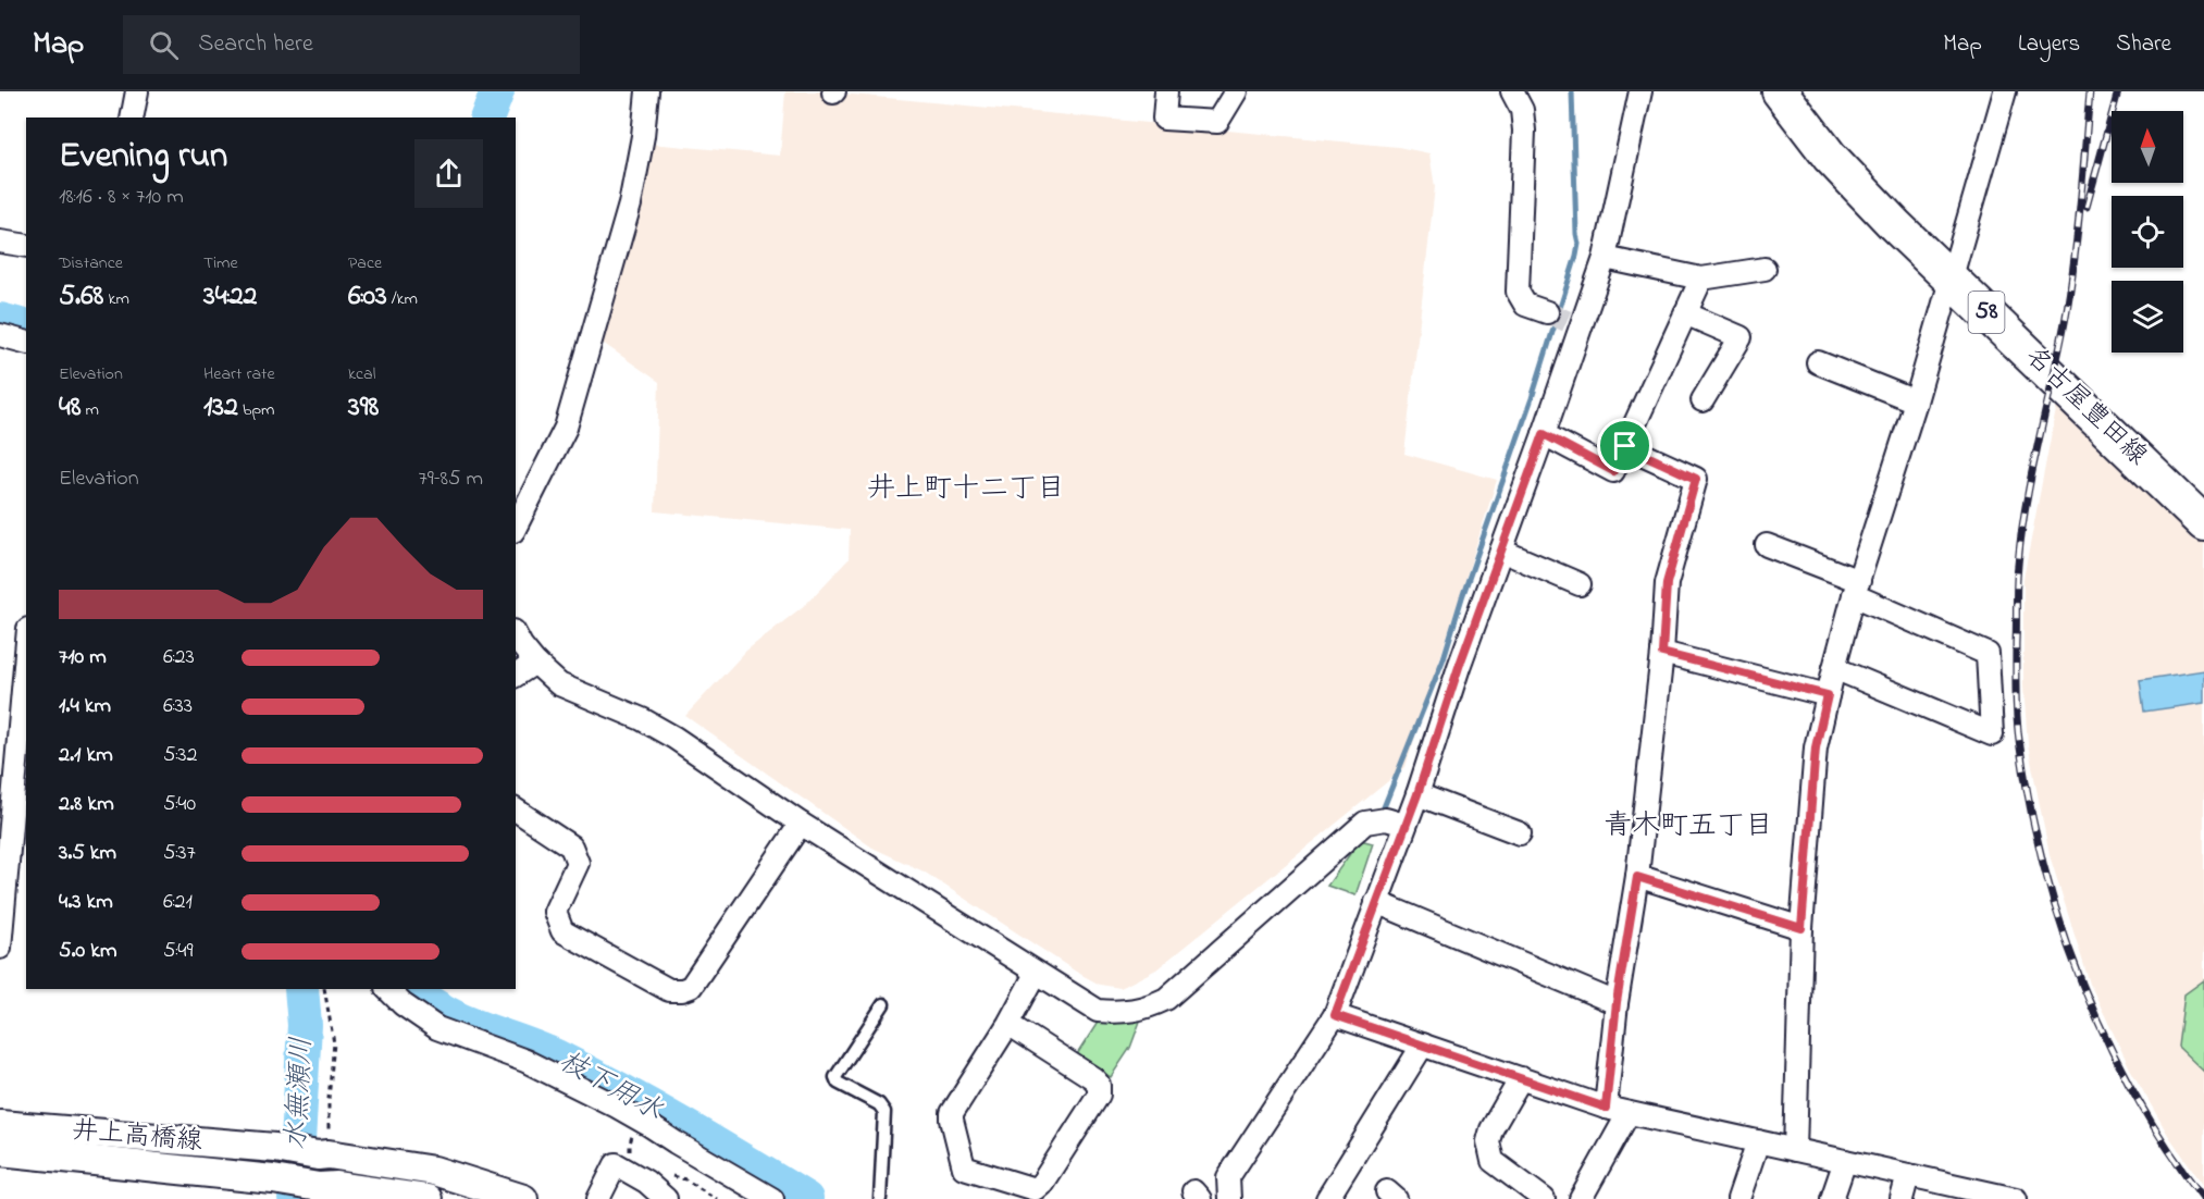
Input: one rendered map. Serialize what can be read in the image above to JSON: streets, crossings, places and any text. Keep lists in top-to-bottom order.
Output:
{
  "streets": {
    "main road": ["58", "名古屋豊田線"],
    "street": ["井上高橋線"]
  },
  "districts": ["井上町十二丁目", "青木町五丁目"],
  "water": ["枝下用水", "水無瀬川"],
  "north": "top",
  "page": {
    "header": "Map",
    "search": "Search here",
    "nav": ["Map", "Layers", "Share"],
    "heading": ["Evening run", "18:16 · 8 × 710 m"],
    "stats": [
      ["Distance", "5.68 km"],
      ["Time", "34:22"],
      ["Pace", "6:03 /km"],
      ["Elevation", "48 m"],
      ["Heart rate", "132 bpm"],
      ["kcal", "398"]
    ],
    "chart": ["Elevation", "79–85 m"],
    "list": [
      {
        "name": "710 m",
        "note": "6:23"
      },
      {
        "name": "1.4 km",
        "note": "6:33"
      },
      {
        "name": "2.1 km",
        "note": "5:32"
      },
      {
        "name": "2.8 km",
        "note": "5:40"
      },
      {
        "name": "3.5 km",
        "note": "5:37"
      },
      {
        "name": "4.3 km",
        "note": "6:21"
      },
      {
        "name": "5.0 km",
        "note": "5:49"
      }
    ]
  }
}
